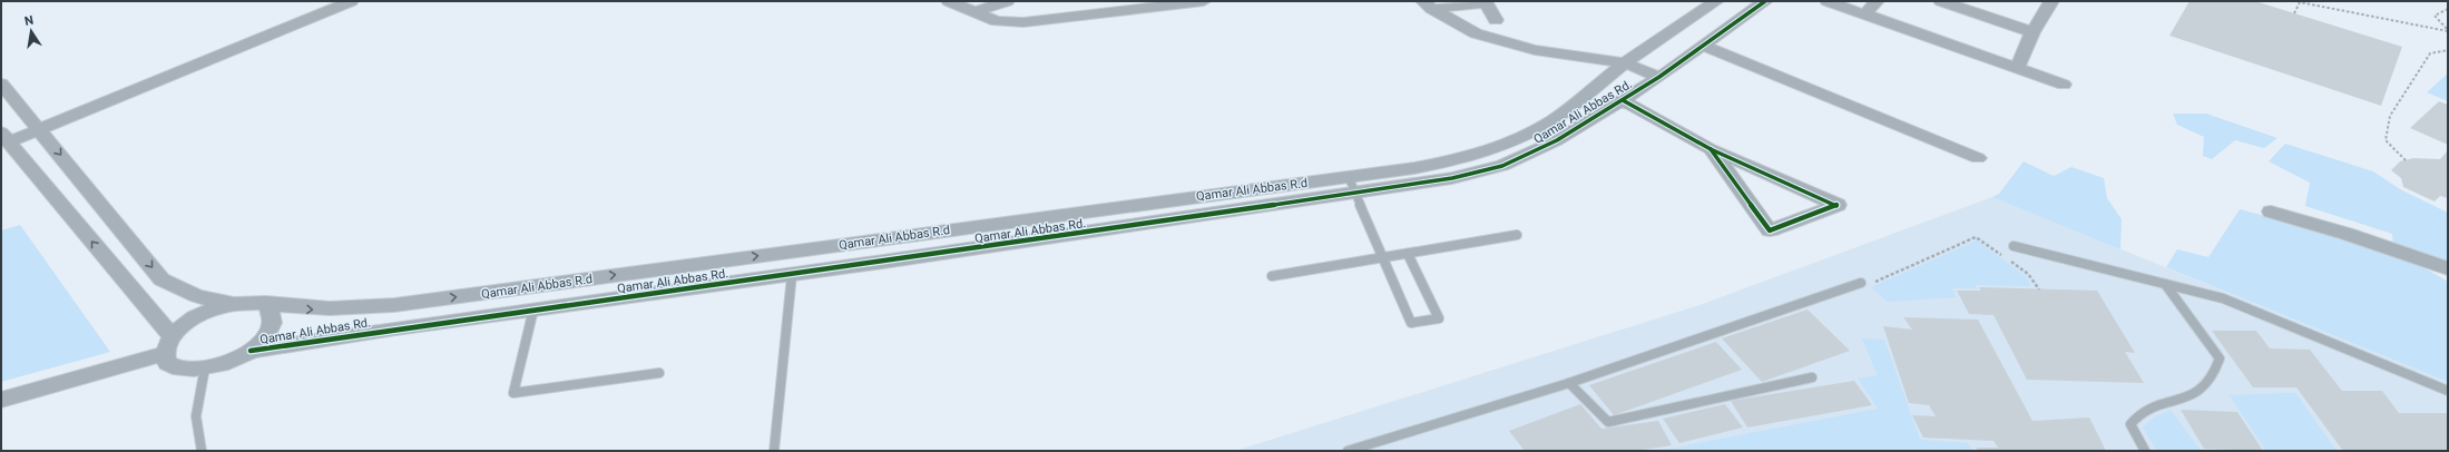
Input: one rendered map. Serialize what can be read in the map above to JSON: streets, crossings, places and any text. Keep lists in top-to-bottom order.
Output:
{
  "streets": {
    "street": ["Qamar Ali Abbas Rd.", "Qamar Ali Abbas R.d"]
  },
  "one_way": ["Qamar Ali Abbas R.d"],
  "north": "top"
}
